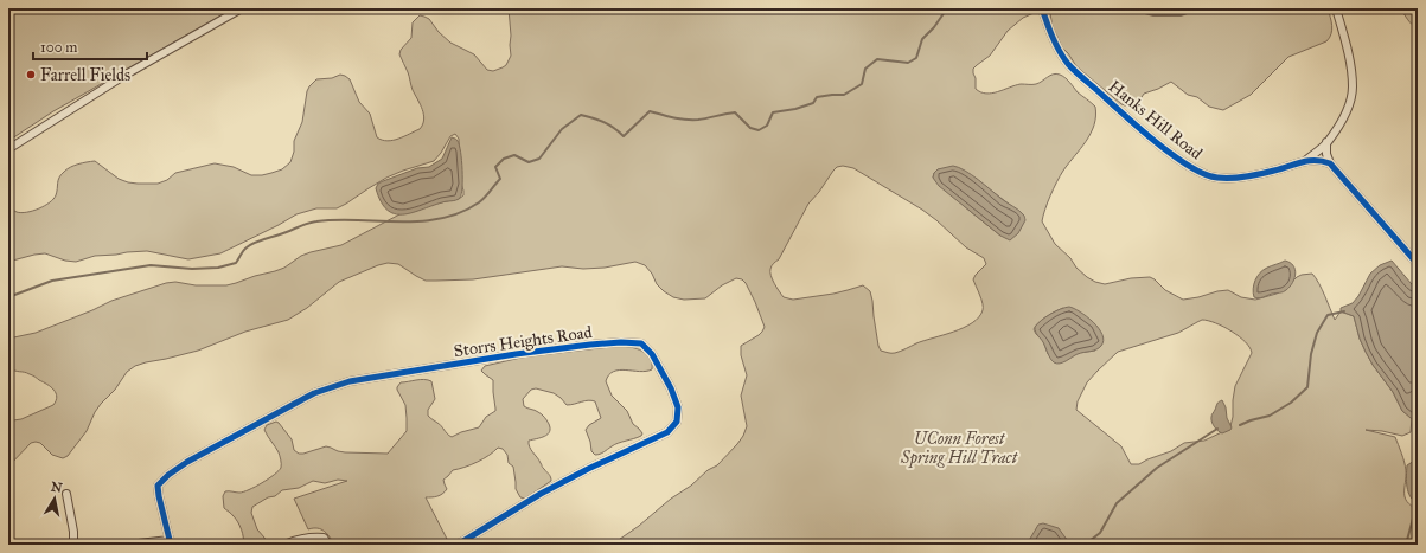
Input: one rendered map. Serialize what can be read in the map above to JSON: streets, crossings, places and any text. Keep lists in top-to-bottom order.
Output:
{
  "streets": {
    "street": ["Hanks Hill Road", "Storrs Heights Road"]
  },
  "parks": ["UConn Forest Spring Hill Tract"],
  "places": ["Farrell Fields"],
  "scale_bar": "100 m",
  "north": "top"
}
